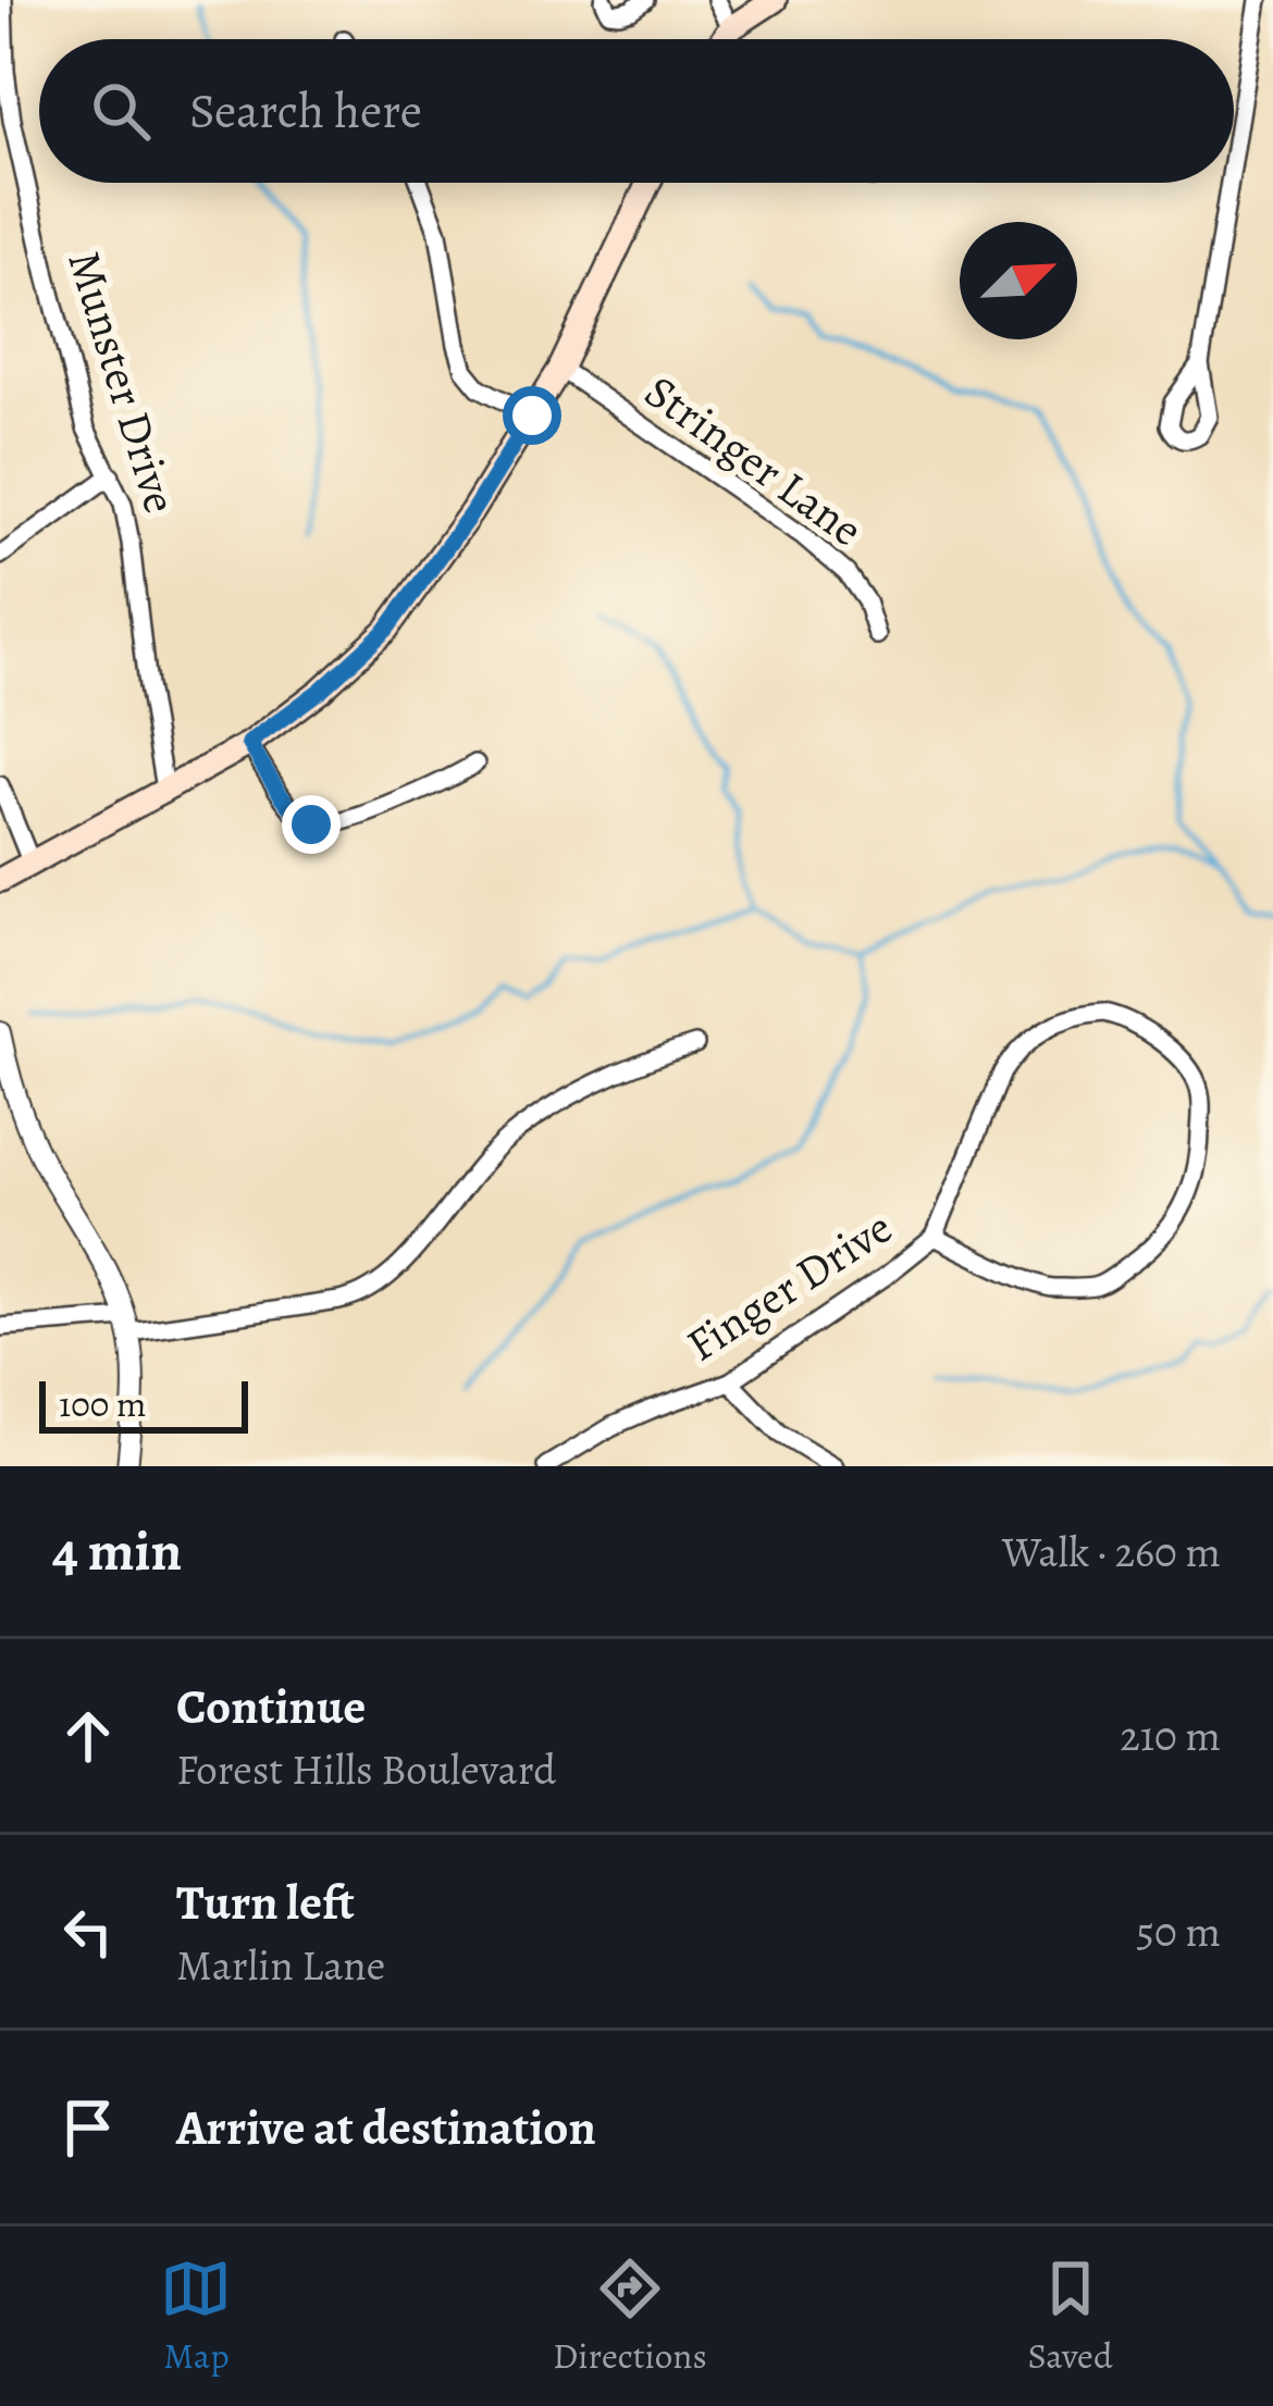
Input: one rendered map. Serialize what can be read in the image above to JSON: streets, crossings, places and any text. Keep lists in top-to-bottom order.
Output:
{
  "streets": {
    "street": ["Munster Drive", "Stringer Lane", "Finger Drive"]
  },
  "scale_bar": "100 m",
  "north": "top right",
  "page": {
    "search": "Search here",
    "scale": "100 m",
    "heading": ["4 min", "Walk · 260 m"],
    "list": [
      ["Continue", "Forest Hills Boulevard", "210 m"],
      ["Turn left", "Marlin Lane", "50 m"],
      "Arrive at destination"
    ],
    "nav": ["Map", "Directions", "Saved"]
  }
}
